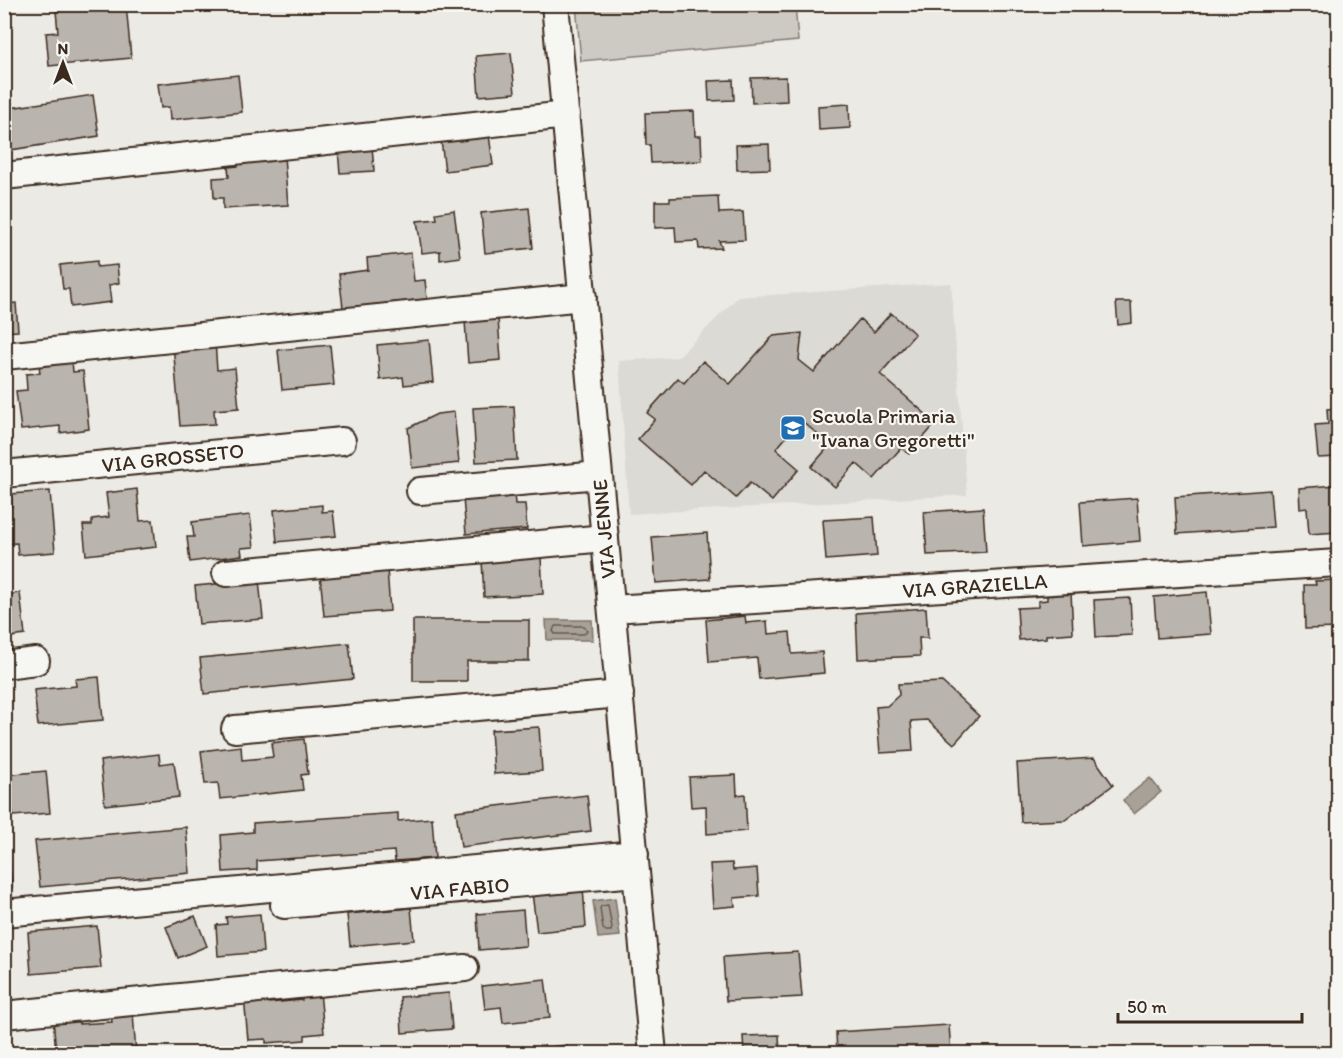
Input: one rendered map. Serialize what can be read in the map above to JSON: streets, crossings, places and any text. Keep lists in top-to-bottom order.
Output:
{
  "streets": {
    "street": [
      "VIA GROSSETO",
      "VIA JENNE",
      "VIA GRAZIELLA",
      "VIA FABIO"
    ]
  },
  "crossings": [
    ["VIA JENNE", "VIA GRAZIELLA"],
    ["VIA JENNE", "VIA FABIO"]
  ],
  "places": {
    "school or university": ["Scuola Primaria \"Ivana Gregoretti\""]
  },
  "scale_bar": "50 m",
  "north": "top"
}
